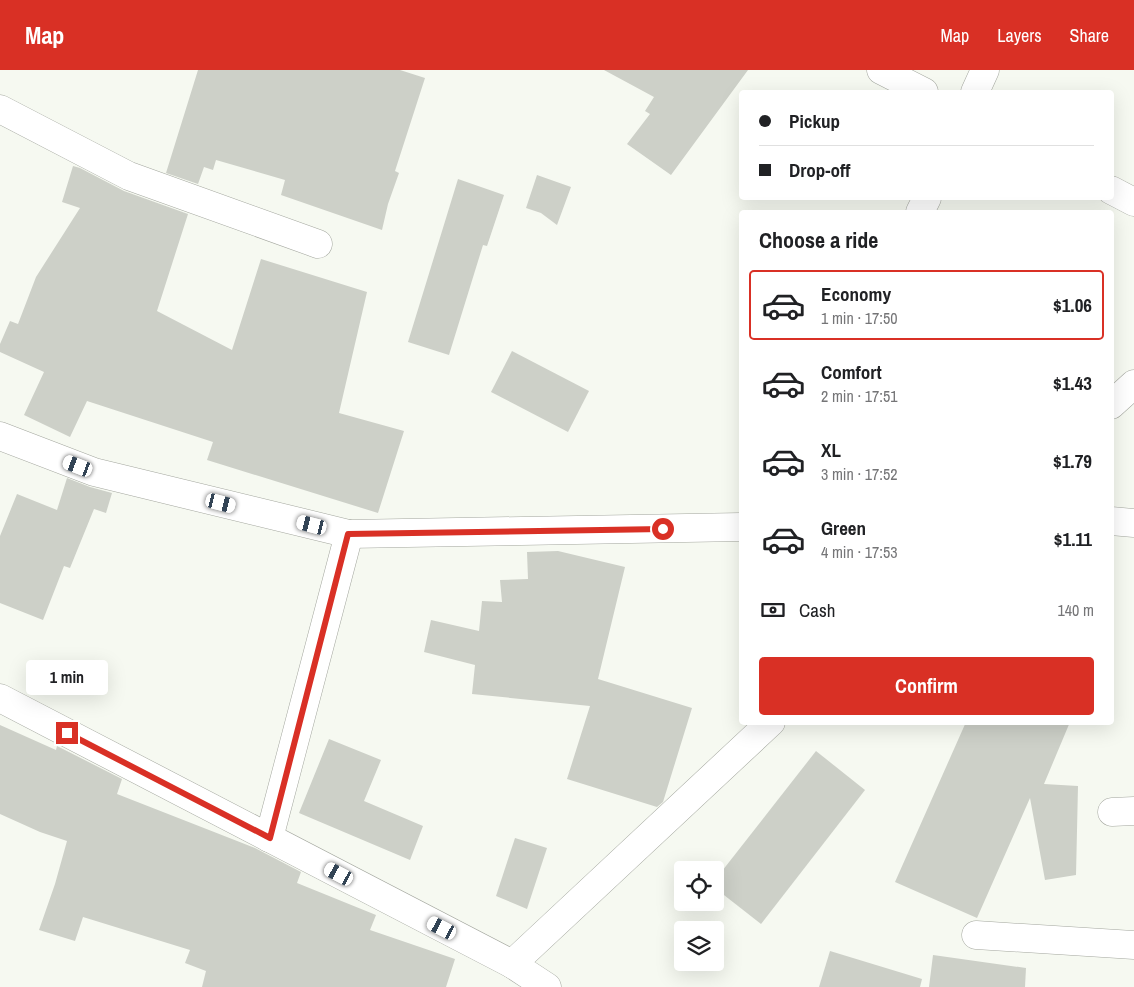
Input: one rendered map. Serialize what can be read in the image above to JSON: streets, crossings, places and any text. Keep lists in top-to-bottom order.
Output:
{
  "page": {
    "header": "Map",
    "nav": ["Map", "Layers", "Share"],
    "banner": ["Pickup", "Drop-off"],
    "heading": "Choose a ride",
    "list": [
      {
        "name": "Economy",
        "note": "1 min · 17:50",
        "value": "$1.06"
      },
      {
        "name": "Comfort",
        "note": "2 min · 17:51",
        "value": "$1.43"
      },
      {
        "name": "XL",
        "note": "3 min · 17:52",
        "value": "$1.79"
      },
      {
        "name": "Green",
        "note": "4 min · 17:53",
        "value": "$1.11"
      }
    ],
    "pay": ["Cash", "140 m"],
    "buttons": "Confirm",
    "bubble": "1 min"
  }
}
